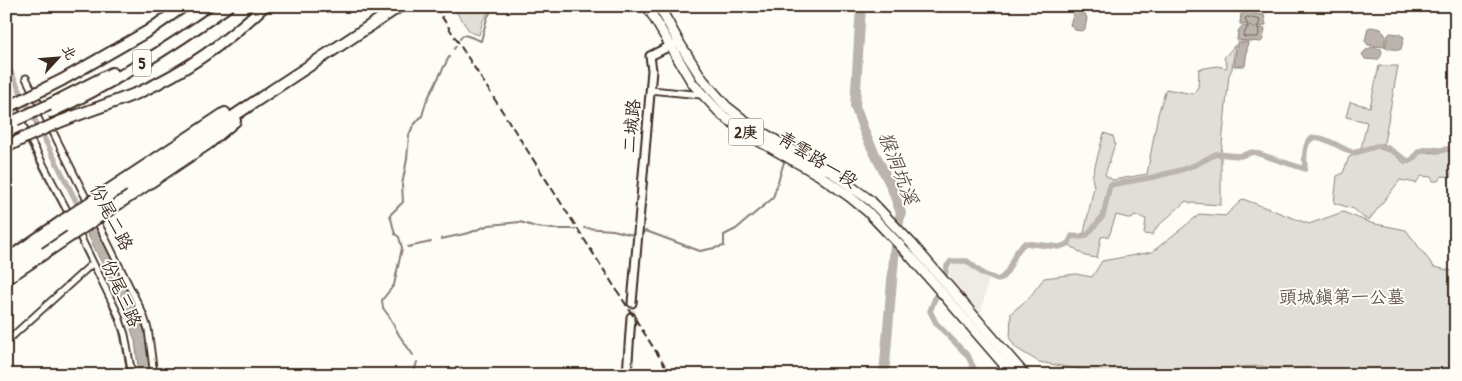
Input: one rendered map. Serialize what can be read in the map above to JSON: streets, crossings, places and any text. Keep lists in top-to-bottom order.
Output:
{
  "streets": {
    "highway": ["5"],
    "main road": ["2庚", "青雲路一段"],
    "street": ["二城路", "份尾二路", "份尾三路"]
  },
  "crossings": [
    ["二城路", "青雲路一段"]
  ],
  "water": ["猴洞坑溪"],
  "parks": ["頭城鎮第一公墓"],
  "north": "top right"
}
